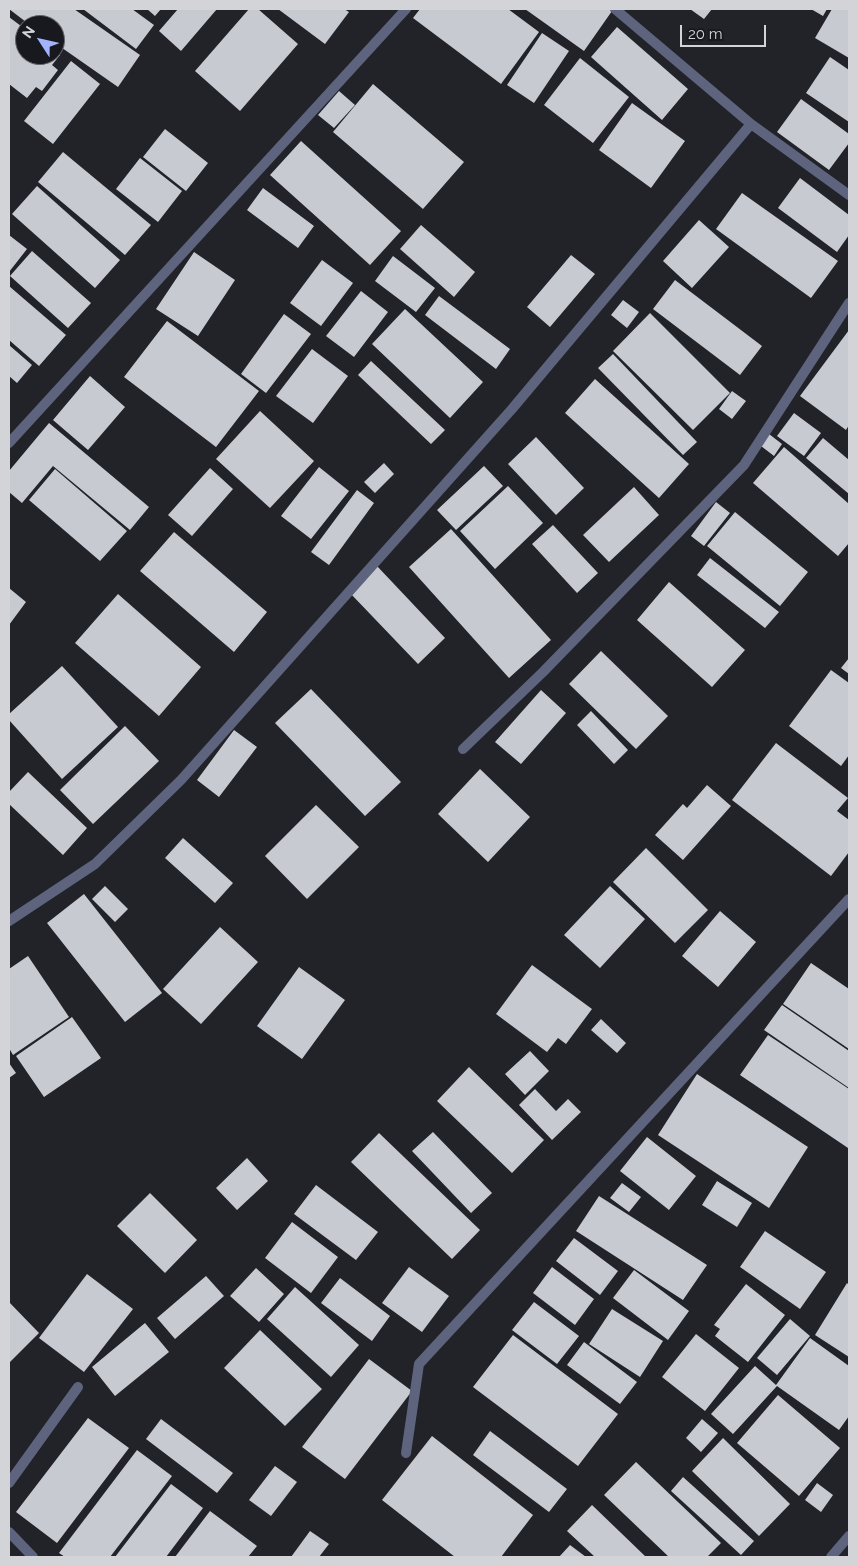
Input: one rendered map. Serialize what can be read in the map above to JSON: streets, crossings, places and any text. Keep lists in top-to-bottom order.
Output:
{
  "scale_bar": "20 m",
  "north": "top left"
}
